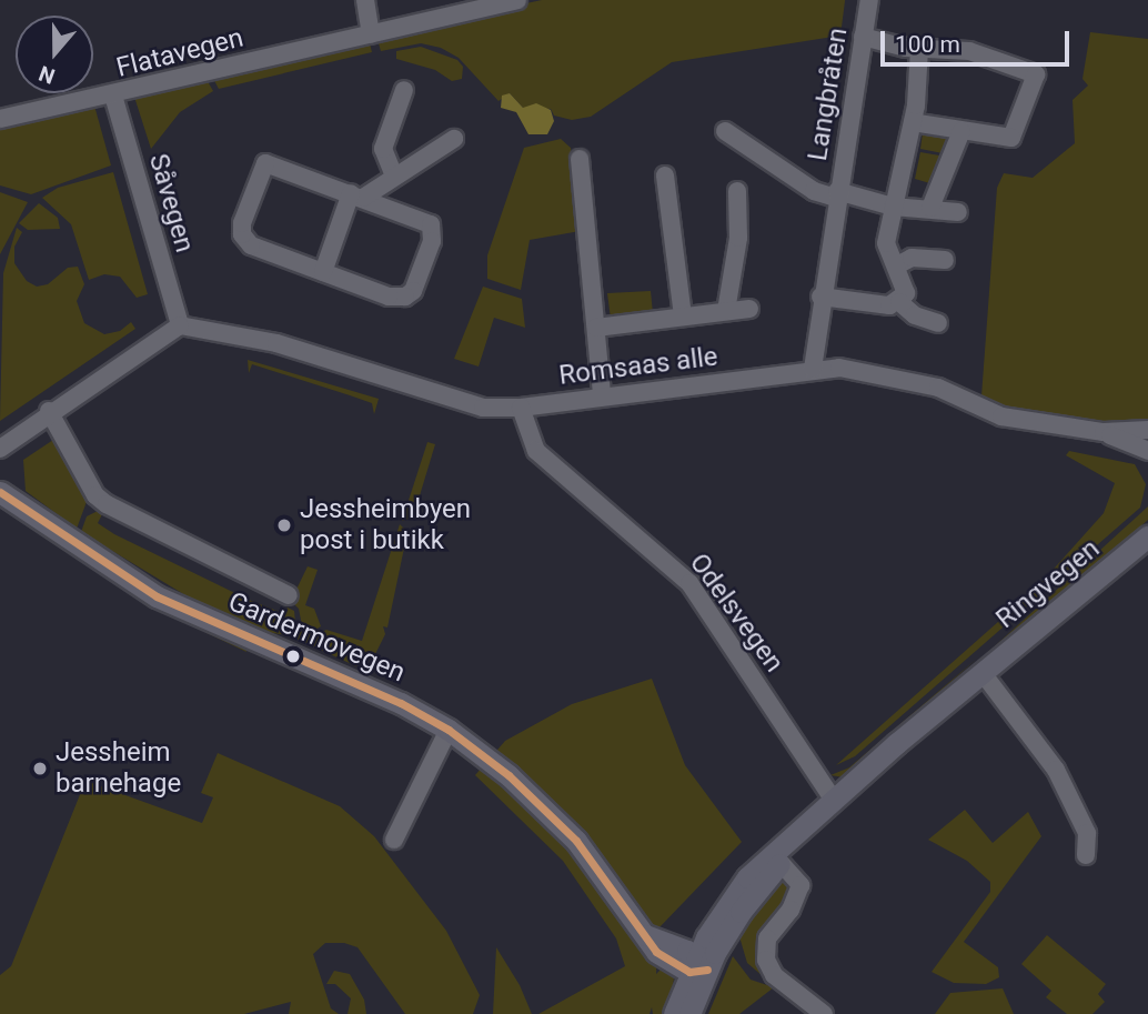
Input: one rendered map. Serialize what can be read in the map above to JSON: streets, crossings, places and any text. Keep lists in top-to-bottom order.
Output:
{
  "streets": {
    "main road": ["Ringvegen", "Gardermovegen"],
    "street": [
      "Flatavegen",
      "Langbråten",
      "Såvegen",
      "Romsaas alle",
      "Odelsvegen"
    ]
  },
  "crossings": [
    ["Flatavegen", "Såvegen"],
    ["Langbråten", "Romsaas alle"],
    ["Såvegen", "Romsaas alle"],
    ["Romsaas alle", "Odelsvegen"],
    ["Ringvegen", "Odelsvegen"],
    ["Ringvegen", "Gardermovegen"]
  ],
  "places": ["Jessheimbyen post i butikk", "Jessheim barnehage"],
  "scale_bar": "100 m",
  "north": "bottom"
}
